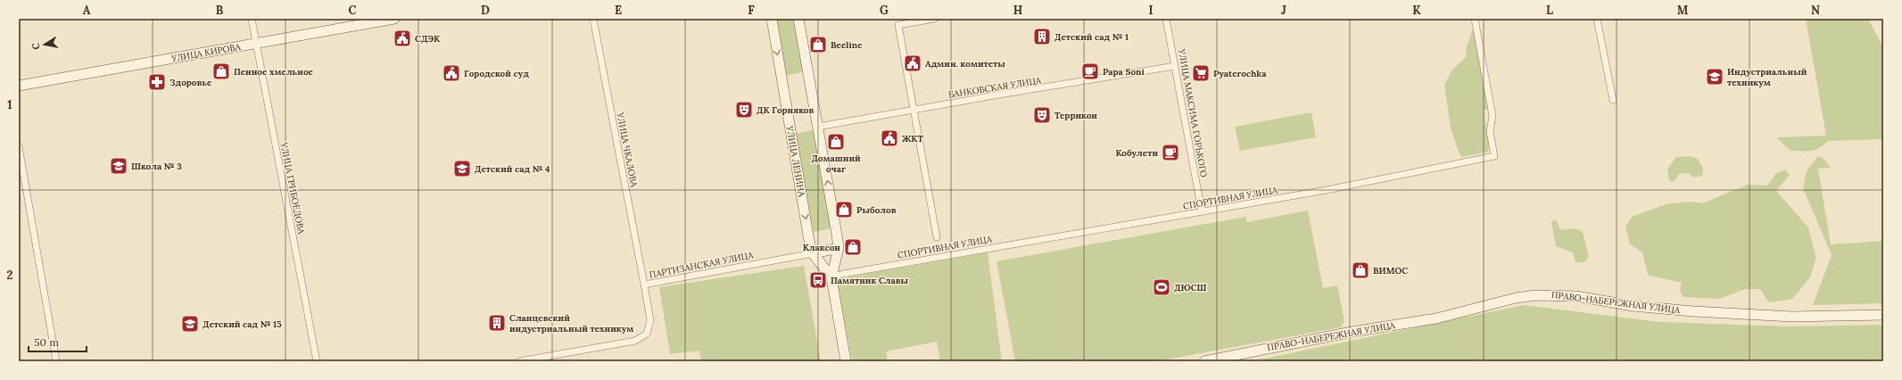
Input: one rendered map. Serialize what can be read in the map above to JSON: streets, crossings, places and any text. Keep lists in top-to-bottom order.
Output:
{
  "streets": {
    "street": [
      "УЛИЦА КИРОВА",
      "БАНКОВСКАЯ УЛИЦА",
      "УЛИЦА МАКСИМА ГОРЬКОГО",
      "УЛИЦА ЧКАЛОВА",
      "УЛИЦА ЛЕНИНА",
      "УЛИЦА ГРИБОЕДОВА",
      "СПОРТИВНАЯ УЛИЦА",
      "ПАРТИЗАНСКАЯ УЛИЦА",
      "ПРАВО-НАБЕРЕЖНАЯ УЛИЦА"
    ]
  },
  "crossings": [
    ["УЛИЦА КИРОВА", "УЛИЦА ГРИБОЕДОВА"],
    ["БАНКОВСКАЯ УЛИЦА", "УЛИЦА МАКСИМА ГОРЬКОГО"],
    ["УЛИЦА МАКСИМА ГОРЬКОГО", "СПОРТИВНАЯ УЛИЦА"],
    ["УЛИЦА ЧКАЛОВА", "ПАРТИЗАНСКАЯ УЛИЦА"],
    ["УЛИЦА ЛЕНИНА", "СПОРТИВНАЯ УЛИЦА"],
    ["УЛИЦА ЛЕНИНА", "ПАРТИЗАНСКАЯ УЛИЦА"]
  ],
  "places": {
    "building": ["Детский сад № 1", "Сланцевский индустриальный техникум"],
    "public building": [
      "СДЭК",
      "Админ. комитеты",
      "Городской суд",
      "ЖКТ"
    ],
    "shop": [
      "Beeline",
      "Пенное хмельное",
      "Домашний очаг",
      "Рыболов",
      "Клаксон",
      "ВИМОС"
    ],
    "cafe": ["Papa Soni", "Кобулети"],
    "supermarket": ["Pyaterochka"],
    "school or university": [
      "Индустриальный техникум",
      "Школа № 3",
      "Детский сад № 4",
      "Детский сад № 15"
    ],
    "pharmacy": ["Здоровье"],
    "theatre": ["ДК Горняков", "Террикон"],
    "bus stop": ["Памятник Славы"],
    "sports": ["ДЮСШ"]
  },
  "scale_bar": "50 m",
  "north": "left",
  "grid": {
    "columns": [
      "A",
      "B",
      "C",
      "D",
      "E",
      "F",
      "G",
      "H",
      "I",
      "J",
      "K",
      "L",
      "M",
      "N"
    ],
    "rows": ["1", "2"]
  }
}
